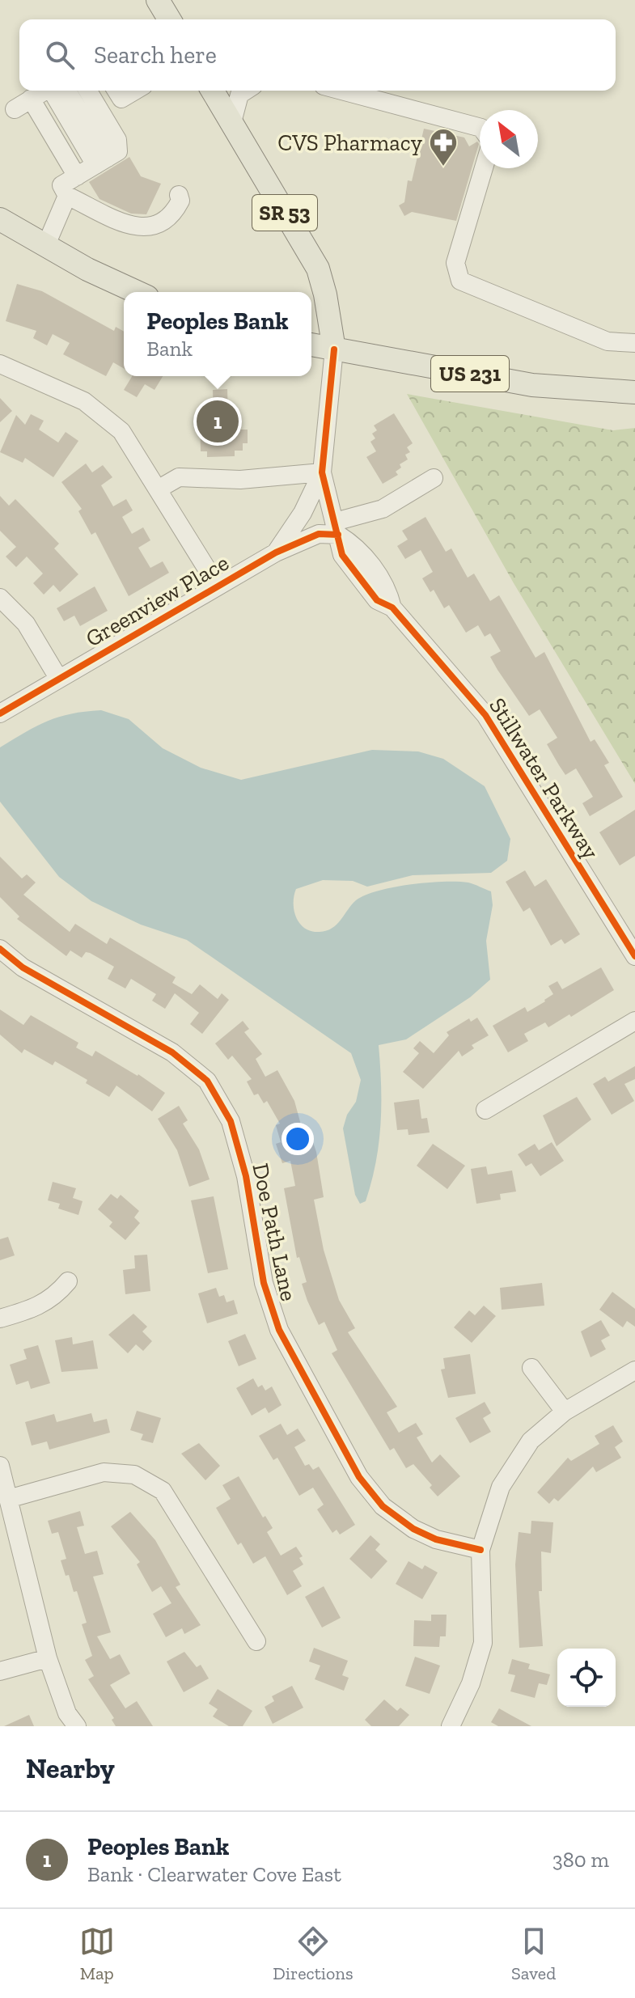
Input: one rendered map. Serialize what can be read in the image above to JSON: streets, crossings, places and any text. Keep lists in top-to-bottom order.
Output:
{
  "streets": {
    "main road": ["SR 53", "US 231"],
    "street": ["Greenview Place", "Stillwater Parkway", "Doe Path Lane"]
  },
  "crossings": [
    ["SR 53", "US 231"],
    ["Greenview Place", "Stillwater Parkway"]
  ],
  "places": {
    "pharmacy": ["CVS Pharmacy"]
  },
  "north": "top left",
  "page": {
    "search": "Search here",
    "popup": ["Peoples Bank", "Bank"],
    "pins": "1",
    "heading": "Nearby",
    "list": [
      {
        "mark": "1",
        "name": "Peoples Bank",
        "note": "Bank · Clearwater Cove East",
        "value": "380 m"
      }
    ],
    "nav": ["Map", "Directions", "Saved"]
  }
}
